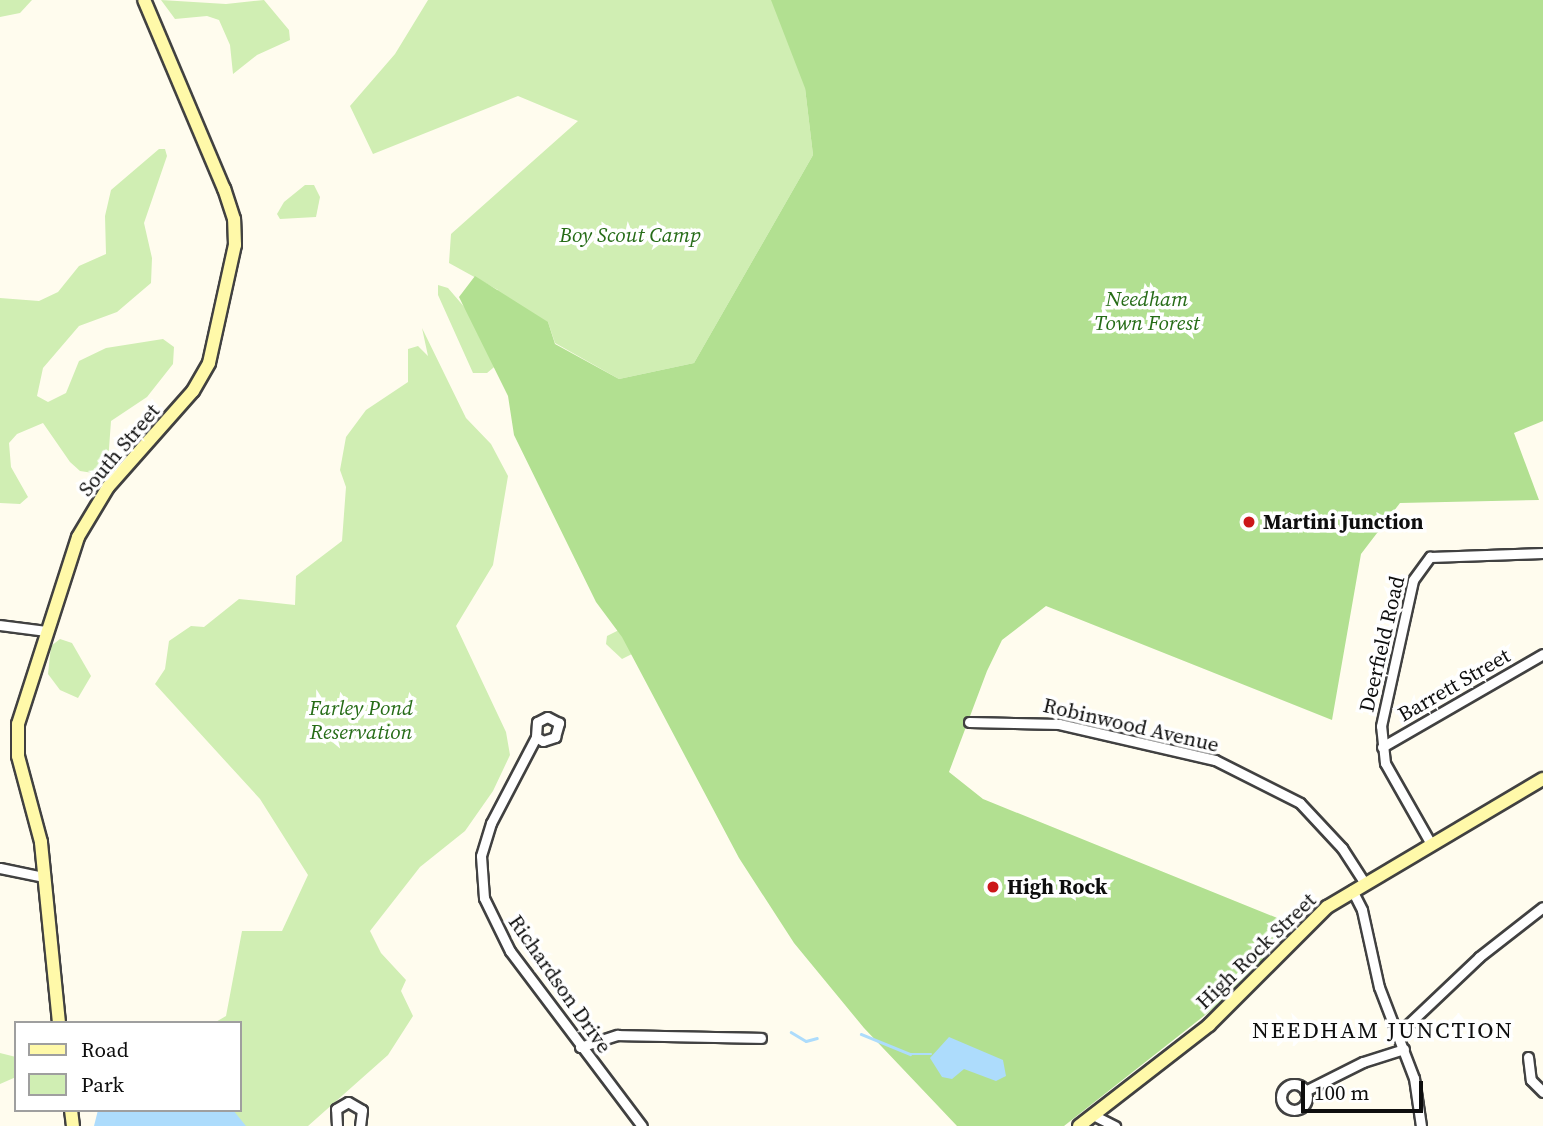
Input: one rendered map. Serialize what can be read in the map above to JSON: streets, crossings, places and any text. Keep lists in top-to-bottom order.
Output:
{
  "streets": {
    "street": [
      "South Street",
      "Deerfield Road",
      "Barrett Street",
      "Robinwood Avenue",
      "High Rock Street",
      "Richardson Drive"
    ]
  },
  "crossings": [
    ["Deerfield Road", "Barrett Street"],
    ["Deerfield Road", "High Rock Street"],
    ["Robinwood Avenue", "High Rock Street"]
  ],
  "districts": ["NEEDHAM JUNCTION"],
  "parks": ["Boy Scout Camp", "Needham Town Forest", "Farley Pond Reservation"],
  "places": ["Martini Junction", "High Rock"],
  "legend": ["Road", "Park"],
  "scale_bar": "100 m"
}
